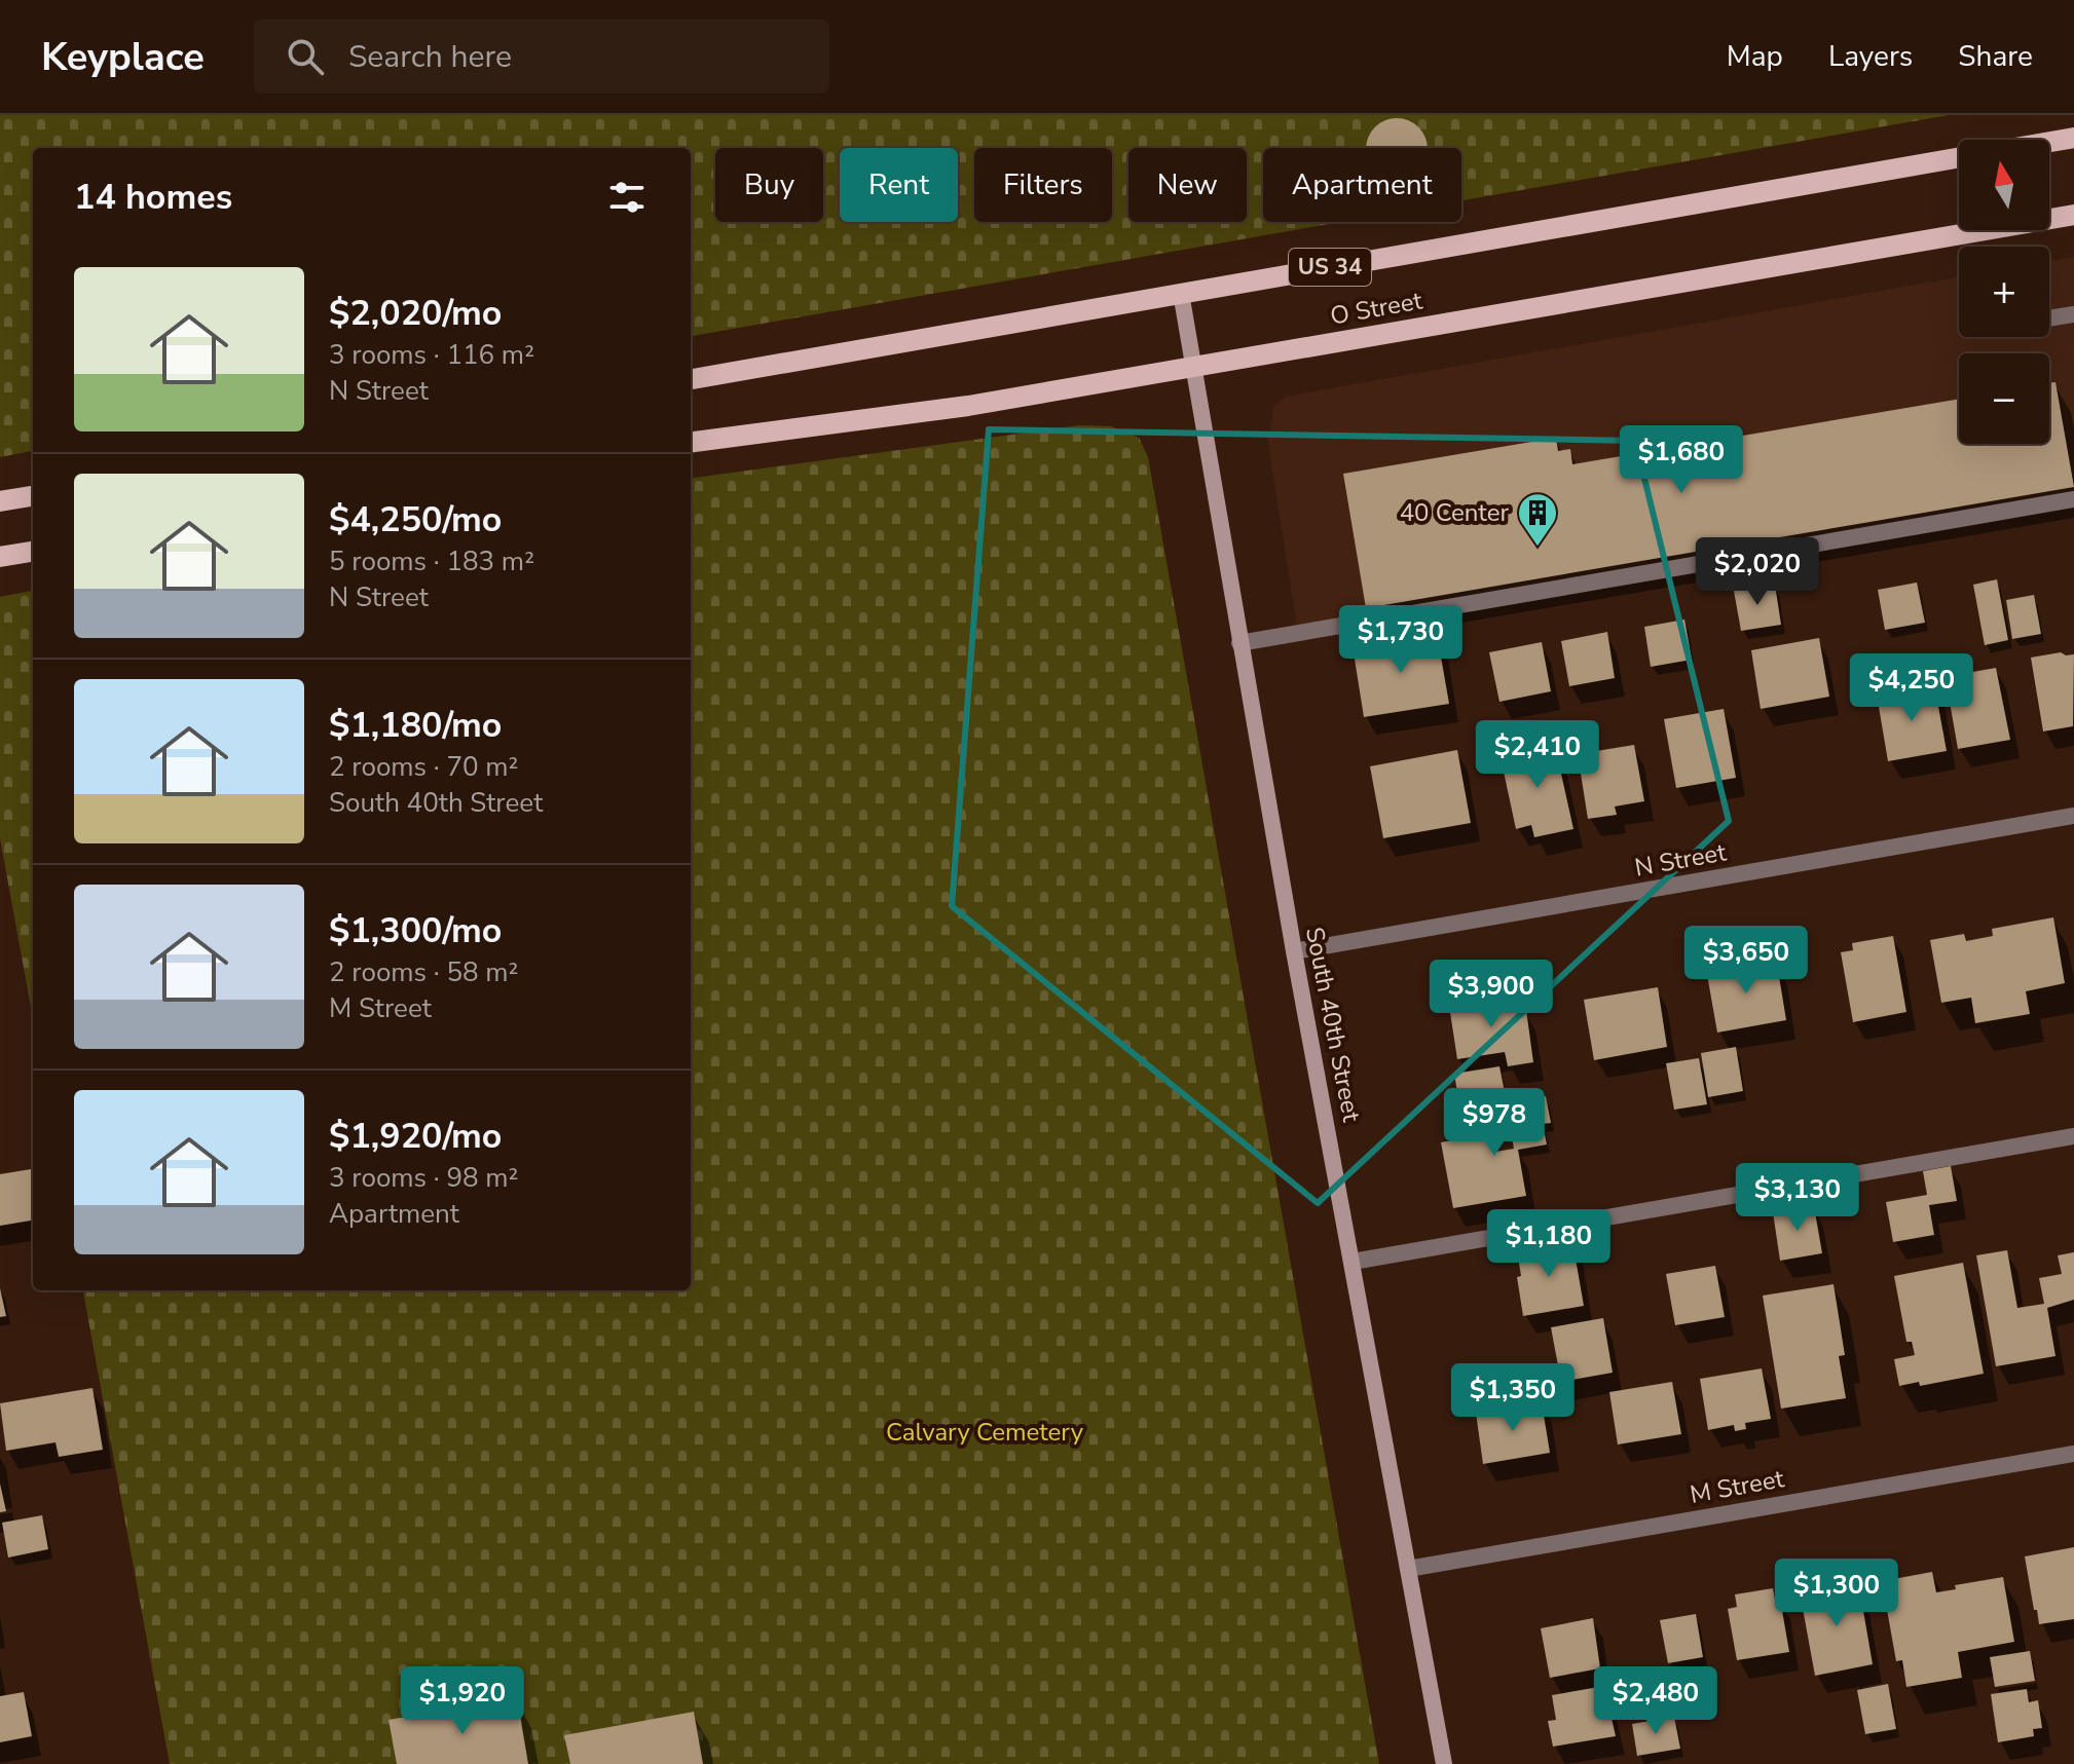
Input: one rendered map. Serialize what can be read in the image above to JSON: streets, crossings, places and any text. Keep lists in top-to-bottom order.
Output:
{
  "streets": {
    "main road": ["US 34", "O Street", "South 40th Street"],
    "street": ["N Street", "M Street"]
  },
  "crossings": [
    ["O Street", "South 40th Street"],
    ["N Street", "South 40th Street"],
    ["South 40th Street", "M Street"]
  ],
  "parks": ["Calvary Cemetery"],
  "places": {
    "building": ["40 Center"]
  },
  "north": "top",
  "page": {
    "header": "Keyplace",
    "search": "Search here",
    "nav": ["Map", "Layers", "Share"],
    "map_buttons": ["+", "−"],
    "chip": [
      "Buy",
      "Rent",
      "Filters",
      "New",
      "Apartment"
    ],
    "heading": "14 homes",
    "list": [
      {
        "name": "$2,020/mo",
        "note": "3 rooms · 116 m² · N Street"
      },
      {
        "name": "$4,250/mo",
        "note": "5 rooms · 183 m² · N Street"
      },
      {
        "name": "$1,180/mo",
        "note": "2 rooms · 70 m² · South 40th Street"
      },
      {
        "name": "$1,300/mo",
        "note": "2 rooms · 58 m² · M Street"
      },
      {
        "name": "$1,920/mo",
        "note": "3 rooms · 98 m² · Apartment"
      }
    ],
    "price": [
      "$1,680",
      "$2,020",
      "$1,730",
      "$4,250",
      "$2,410",
      "$3,650",
      "$3,900",
      "$978",
      "$3,130",
      "$1,180",
      "$1,350",
      "$1,300",
      "$1,920",
      "$2,480"
    ]
  }
}
